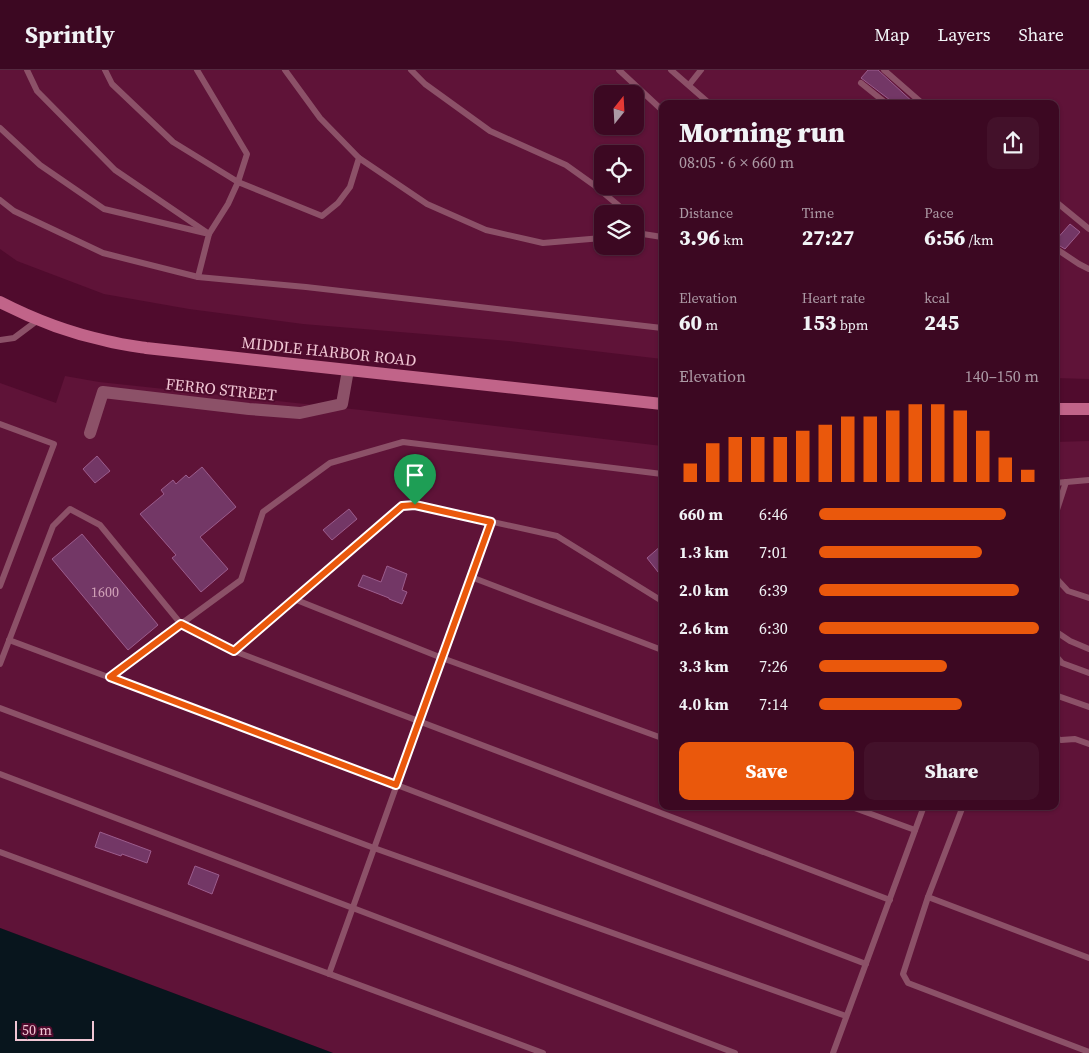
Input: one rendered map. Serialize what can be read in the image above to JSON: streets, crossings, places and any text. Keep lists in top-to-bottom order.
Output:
{
  "streets": {
    "main road": ["MIDDLE HARBOR ROAD"],
    "street": ["FERRO STREET"]
  },
  "crossings": [
    ["MIDDLE HARBOR ROAD", "FERRO STREET"]
  ],
  "house_numbers": ["1600"],
  "scale_bar": "50 m",
  "north": "top",
  "page": {
    "header": "Sprintly",
    "nav": ["Map", "Layers", "Share"],
    "heading": ["Morning run", "08:05 · 6 × 660 m"],
    "stats": [
      ["Distance", "3.96 km"],
      ["Time", "27:27"],
      ["Pace", "6:56 /km"],
      ["Elevation", "60 m"],
      ["Heart rate", "153 bpm"],
      ["kcal", "245"]
    ],
    "chart": ["Elevation", "140–150 m"],
    "list": [
      {
        "name": "660 m",
        "note": "6:46"
      },
      {
        "name": "1.3 km",
        "note": "7:01"
      },
      {
        "name": "2.0 km",
        "note": "6:39"
      },
      {
        "name": "2.6 km",
        "note": "6:30"
      },
      {
        "name": "3.3 km",
        "note": "7:26"
      },
      {
        "name": "4.0 km",
        "note": "7:14"
      }
    ],
    "buttons": ["Save", "Share"],
    "scale": "50 m"
  }
}
